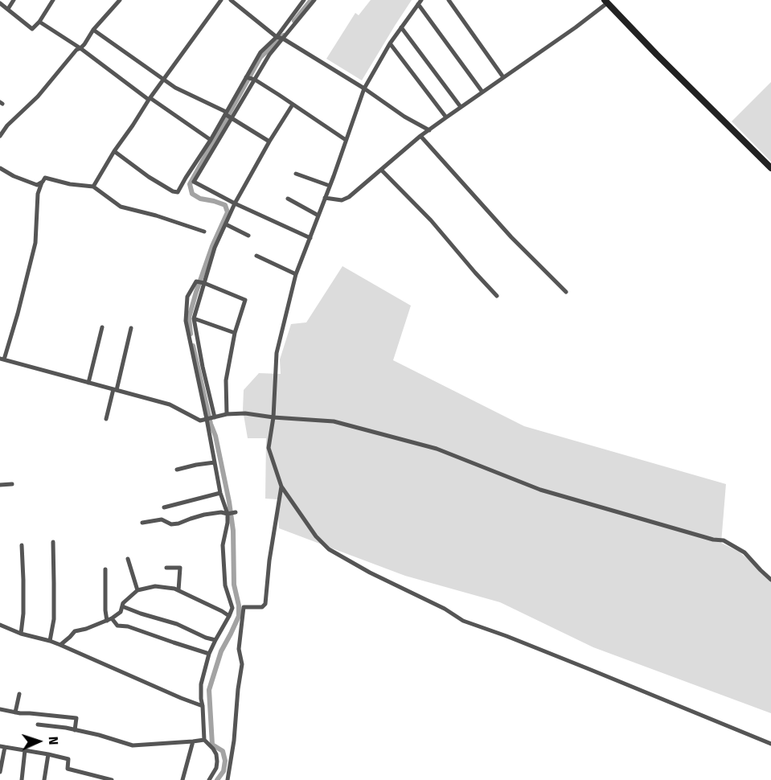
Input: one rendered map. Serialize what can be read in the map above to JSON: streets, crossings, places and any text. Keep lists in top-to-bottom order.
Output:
{
  "north": "right"
}
